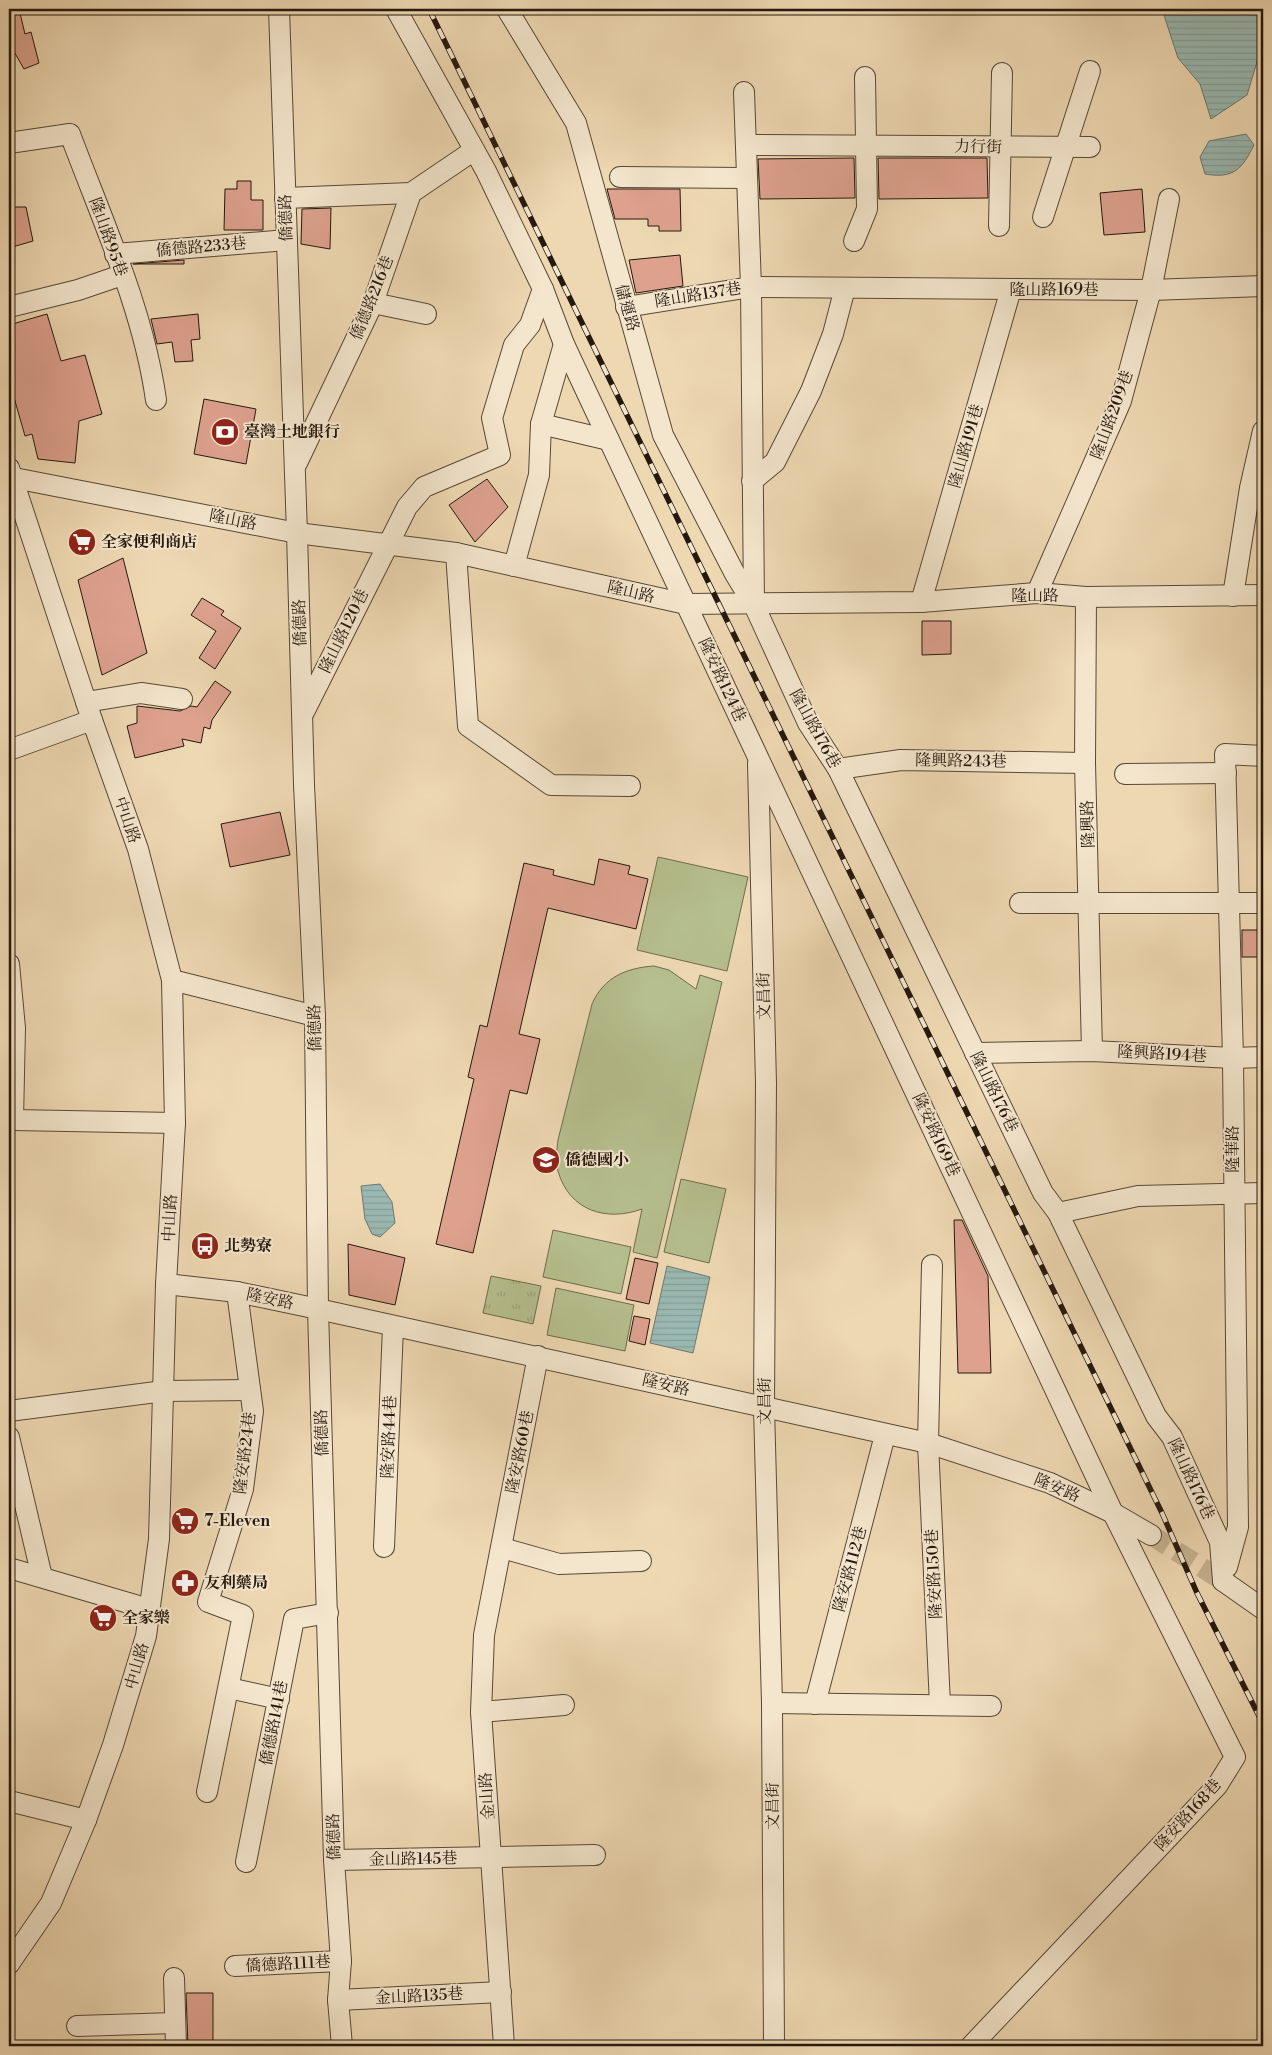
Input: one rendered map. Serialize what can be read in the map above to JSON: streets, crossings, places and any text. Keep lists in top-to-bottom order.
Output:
{
  "streets": {
    "street": [
      "力行街",
      "僑德路",
      "隆山路95巷",
      "僑德路233巷",
      "隆山路169巷",
      "隆山路137巷",
      "僑德路216巷",
      "儲運路",
      "隆山路209巷",
      "隆山路191巷",
      "隆山路",
      "隆山路120巷",
      "隆安路124巷",
      "隆山路176巷",
      "隆興路243巷",
      "中山路",
      "隆興路",
      "文昌街",
      "隆興路194巷",
      "隆安路169巷",
      "隆華路",
      "隆安路",
      "隆安路44巷",
      "隆安路60巷",
      "隆安路24巷",
      "隆安路112巷",
      "隆安路150巷",
      "僑德路141巷",
      "金山路",
      "隆安路168巷",
      "金山路145巷",
      "僑德路111巷",
      "金山路135巷"
    ]
  },
  "crossings": [
    ["僑德路", "僑德路233巷"],
    ["僑德路", "僑德路216巷"],
    ["僑德路", "隆山路"],
    ["僑德路", "隆山路120巷"],
    ["僑德路", "隆安路"],
    ["僑德路", "僑德路141巷"],
    ["僑德路", "金山路145巷"],
    ["僑德路", "僑德路111巷"],
    ["僑德路", "金山路135巷"],
    ["隆山路95巷", "僑德路233巷"],
    ["隆山路169巷", "隆山路137巷"],
    ["隆山路169巷", "隆山路209巷"],
    ["隆山路169巷", "隆山路191巷"],
    ["隆山路137巷", "儲運路"],
    ["儲運路", "隆山路"],
    ["儲運路", "隆山路176巷"],
    ["隆山路209巷", "隆山路"],
    ["隆山路191巷", "隆山路"],
    ["隆山路", "隆山路120巷"],
    ["隆山路", "隆安路124巷"],
    ["隆山路", "隆山路176巷"],
    ["隆山路", "中山路"],
    ["隆山路", "隆興路"],
    ["隆安路124巷", "文昌街"],
    ["隆安路124巷", "隆安路169巷"],
    ["隆山路176巷", "隆興路243巷"],
    ["隆山路176巷", "隆興路194巷"],
    ["隆山路176巷", "隆華路"],
    ["隆興路243巷", "隆興路"],
    ["中山路", "隆安路"],
    ["隆興路", "隆興路194巷"],
    ["文昌街", "隆安路169巷"],
    ["文昌街", "隆安路"],
    ["隆興路194巷", "隆華路"],
    ["隆安路169巷", "隆安路"],
    ["隆安路169巷", "隆安路168巷"],
    ["隆安路", "隆安路44巷"],
    ["隆安路", "隆安路60巷"],
    ["隆安路", "隆安路24巷"],
    ["隆安路", "隆安路112巷"],
    ["隆安路", "隆安路150巷"],
    ["隆安路", "隆安路168巷"],
    ["隆安路60巷", "金山路"],
    ["金山路", "金山路145巷"],
    ["金山路", "金山路135巷"]
  ],
  "places": {
    "bank": ["臺灣土地銀行"],
    "supermarket": ["全家便利商店", "7-Eleven", "全家樂"],
    "school or university": ["僑德國小"],
    "bus stop": ["北勢寮"],
    "pharmacy": ["友利藥局"]
  }
}
